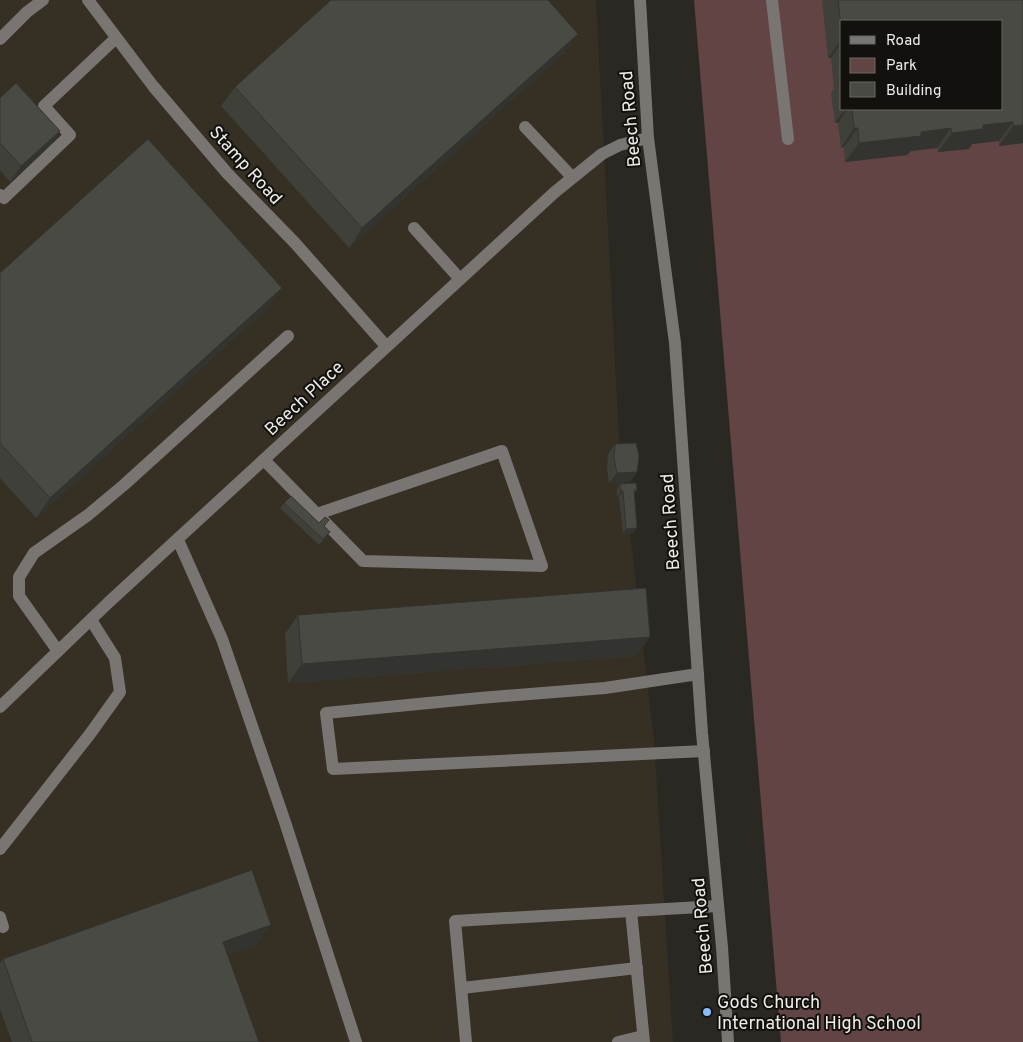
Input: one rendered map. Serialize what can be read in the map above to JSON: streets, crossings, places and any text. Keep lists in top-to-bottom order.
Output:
{
  "streets": {
    "street": ["Beech Road", "Stamp Road", "Beech Place"]
  },
  "crossings": [
    ["Beech Road", "Beech Place"],
    ["Stamp Road", "Beech Place"]
  ],
  "places": ["Gods Church International High School"],
  "legend": ["Road", "Park", "Building"]
}
